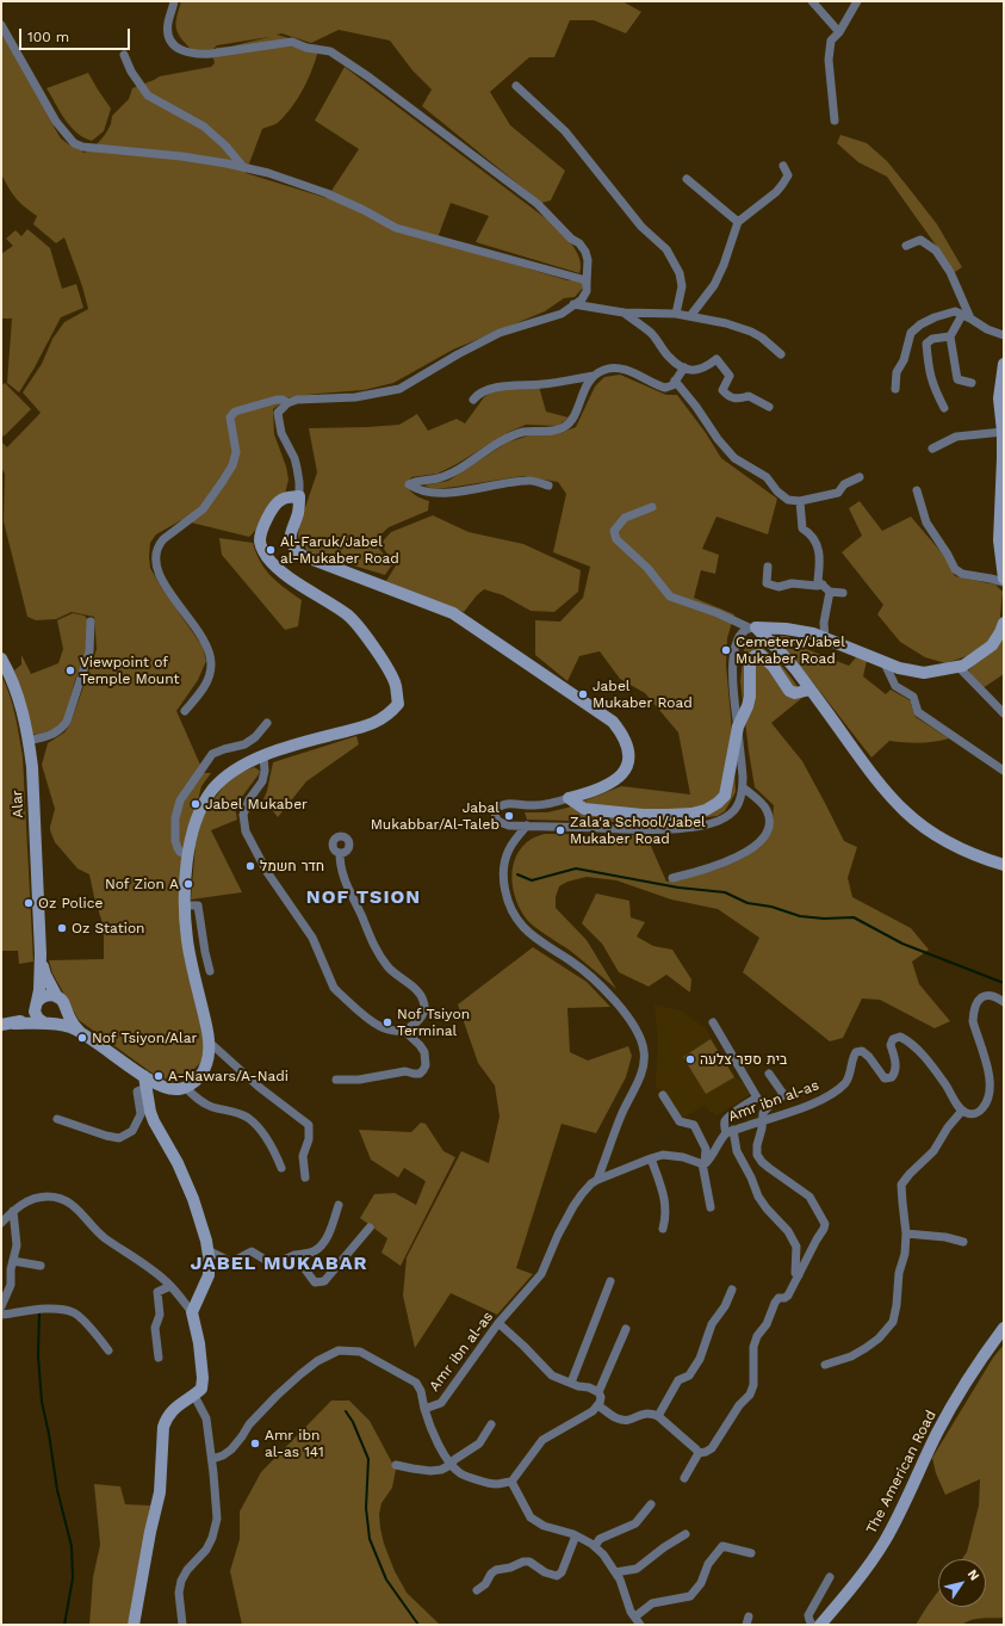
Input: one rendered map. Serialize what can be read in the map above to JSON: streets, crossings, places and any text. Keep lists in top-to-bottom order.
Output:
{
  "streets": {
    "street": ["Alar", "Amr ibn al-as", "The American Road"]
  },
  "districts": ["NOF TSION", "JABEL MUKABAR"],
  "places": [
    "Al-Faruk/Jabel al-Mukaber Road",
    "Cemetery/Jabel Mukaber Road",
    "Viewpoint of Temple Mount",
    "Jabel Mukaber Road",
    "Jabel Mukaber",
    "Jabal Mukabbar/Al-Taleb",
    "Zala'a School/Jabel Mukaber Road",
    "חדר חשמל",
    "Nof Zion A",
    "Oz Police",
    "Oz Station",
    "Nof Tsiyon Terminal",
    "Nof Tsiyon/Alar",
    "בית ספר צלעה",
    "A-Nawars/A-Nadi",
    "Amr ibn al-as 141"
  ],
  "scale_bar": "100 m",
  "north": "top right"
}
